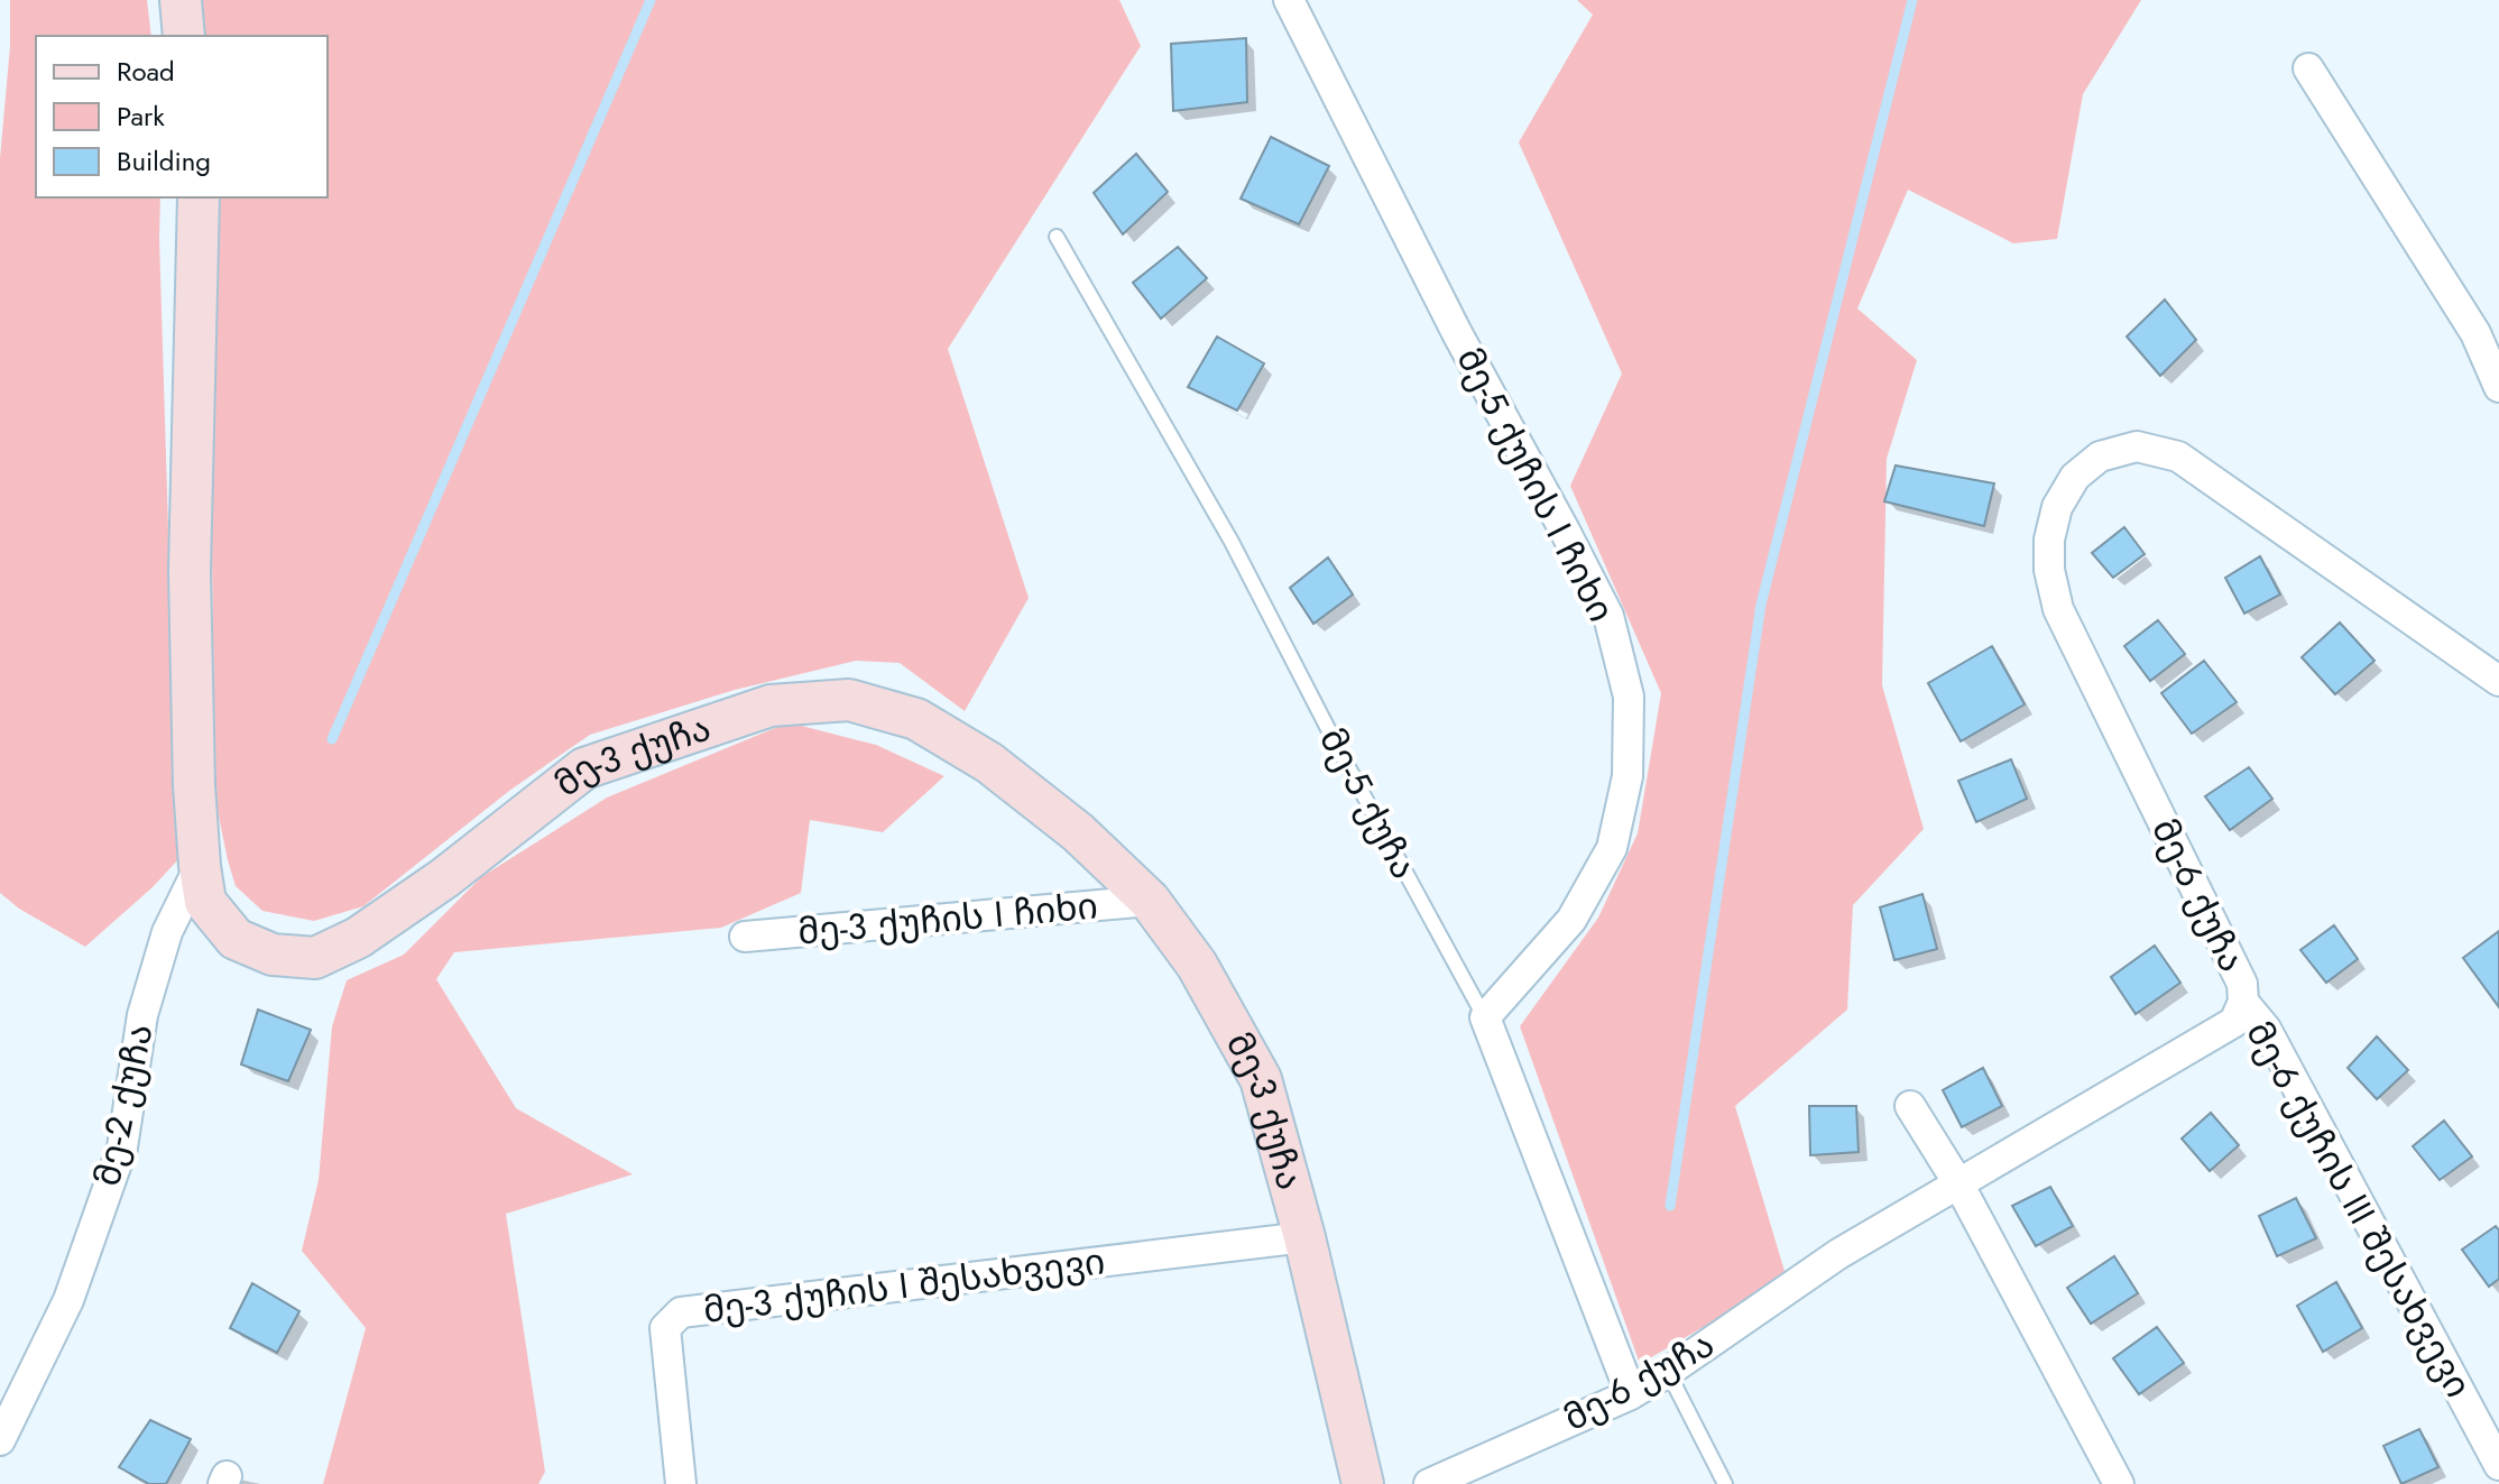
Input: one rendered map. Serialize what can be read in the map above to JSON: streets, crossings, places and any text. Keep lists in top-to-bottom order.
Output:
{
  "streets": {
    "street": [
      "მე-5 ქუჩის I ჩიხი",
      "მე-3 ქუჩა",
      "მე-5 ქუჩა",
      "მე-6 ქუჩა",
      "მე-3 ქუჩის I ჩიხი",
      "მე-2 ქუჩა",
      "მე-6 ქუჩის III შესახვევი",
      "მე-3 ქუჩის I შესახვევი"
    ]
  },
  "crossings": [
    ["მე-5 ქუჩის I ჩიხი", "მე-5 ქუჩა"],
    ["მე-3 ქუჩა", "მე-3 ქუჩის I ჩიხი"],
    ["მე-3 ქუჩა", "მე-2 ქუჩა"],
    ["მე-3 ქუჩა", "მე-3 ქუჩის I შესახვევი"],
    ["მე-5 ქუჩა", "მე-6 ქუჩა"],
    ["მე-6 ქუჩა", "მე-6 ქუჩის III შესახვევი"]
  ],
  "legend": ["Road", "Park", "Building"]
}
